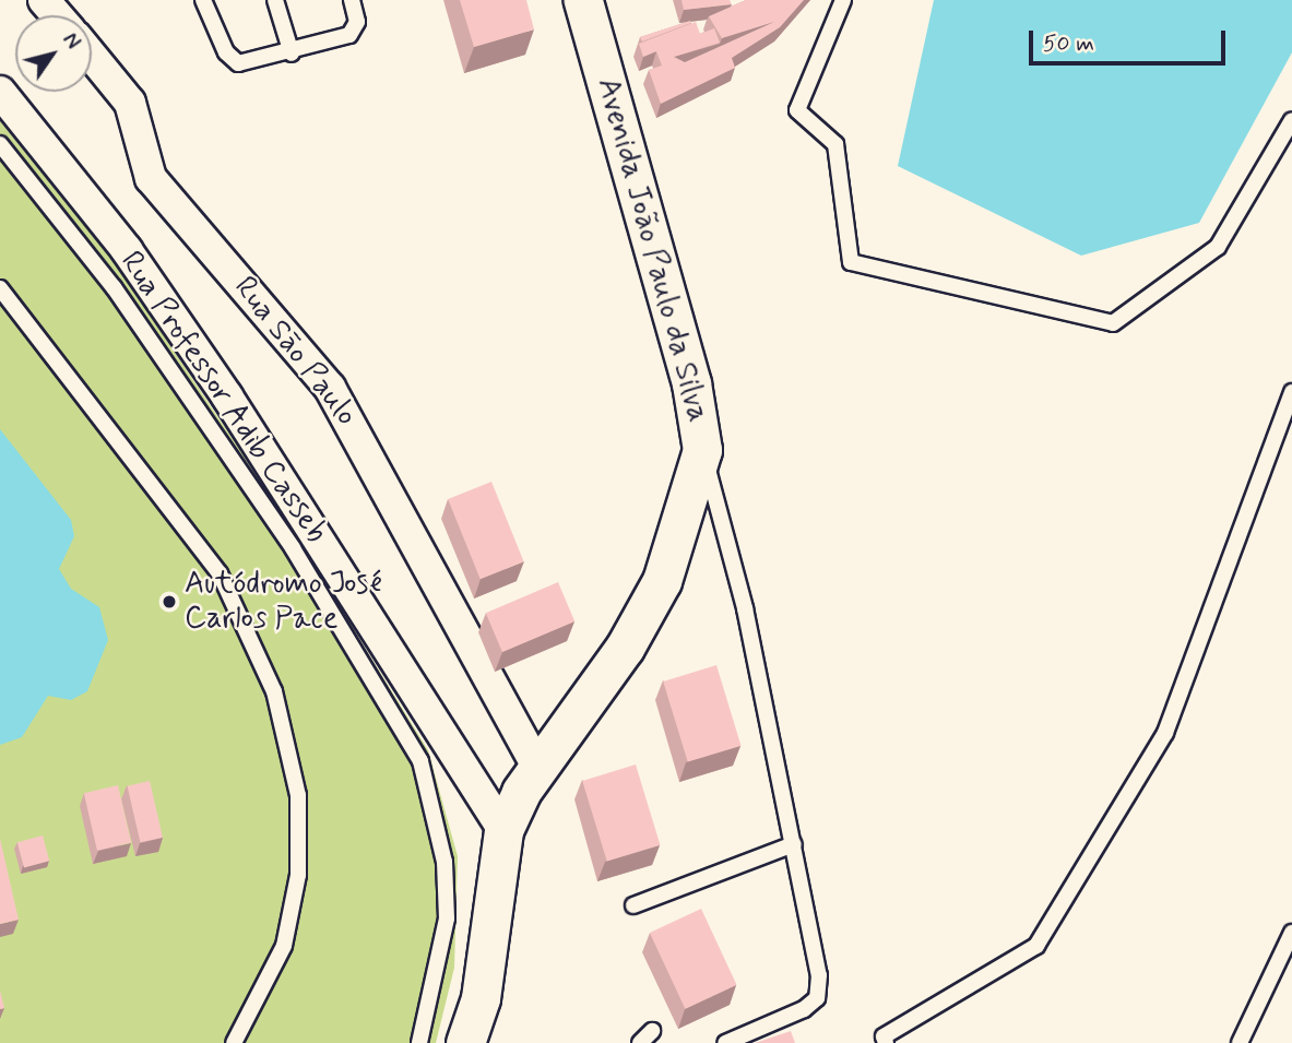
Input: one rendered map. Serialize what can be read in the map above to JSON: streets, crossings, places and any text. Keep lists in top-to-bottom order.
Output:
{
  "streets": {
    "street": ["Avenida João Paulo da Silva", "Rua Sāo Paulo", "Rua Professor Adib Casseb"]
  },
  "crossings": [
    ["Avenida João Paulo da Silva", "Rua Sāo Paulo"],
    ["Avenida João Paulo da Silva", "Rua Professor Adib Casseb"]
  ],
  "places": ["Autódromo José Carlos Pace"],
  "scale_bar": "50 m",
  "north": "top right"
}
